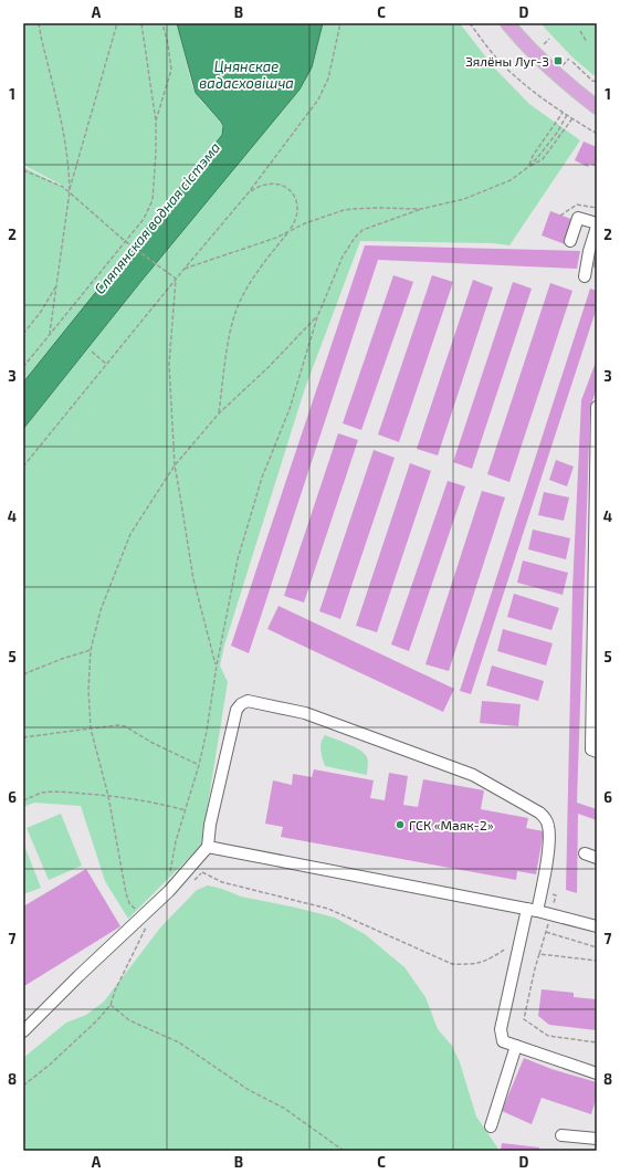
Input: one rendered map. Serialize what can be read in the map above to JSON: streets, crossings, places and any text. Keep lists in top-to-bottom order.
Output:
{
  "water": ["Цнянскае вадасховішча", "Сляпянская водная сістэма"],
  "places": {
    "transit": ["Зялёны Луг-3"],
    "other": ["ГСК «Маяк-2»"]
  },
  "grid": {
    "columns": [
      "A",
      "B",
      "C",
      "D"
    ],
    "rows": [
      "1",
      "2",
      "3",
      "4",
      "5",
      "6",
      "7",
      "8"
    ]
  }
}
